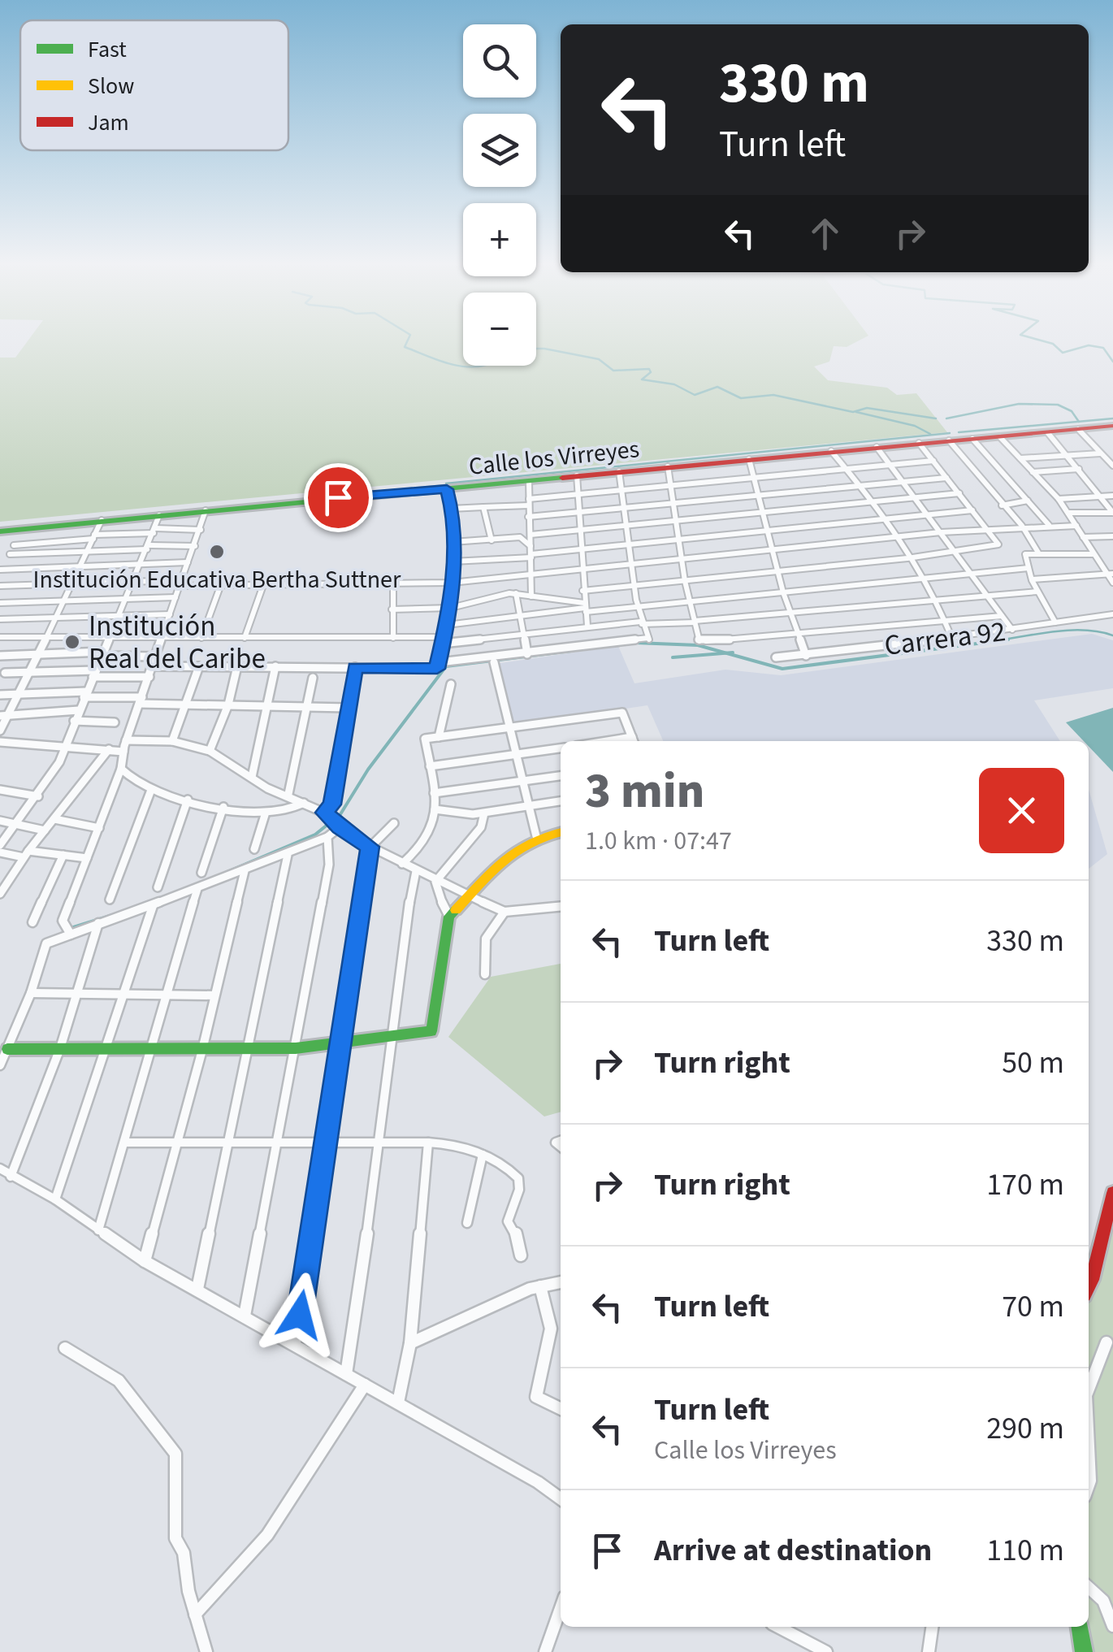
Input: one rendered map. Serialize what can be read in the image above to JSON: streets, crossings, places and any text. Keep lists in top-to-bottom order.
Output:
{
  "streets": {
    "main road": ["Calle los Virreyes"],
    "street": ["Carrera 92"]
  },
  "places": ["Institución Educativa Bertha Suttner", "Institución Real del Caribe"],
  "legend": ["Fast", "Slow", "Jam"],
  "page": {
    "map_buttons": ["+", "−"],
    "turn": ["330 m", "Turn left"],
    "heading": ["3 min", "1.0 km · 07:47"],
    "list": [
      {
        "name": "Turn left",
        "value": "330 m"
      },
      {
        "name": "Turn right",
        "value": "50 m"
      },
      {
        "name": "Turn right",
        "value": "170 m"
      },
      {
        "name": "Turn left",
        "value": "70 m"
      },
      {
        "name": "Turn left",
        "note": "Calle los Virreyes",
        "value": "290 m"
      },
      {
        "name": "Arrive at destination",
        "value": "110 m"
      }
    ]
  }
}
